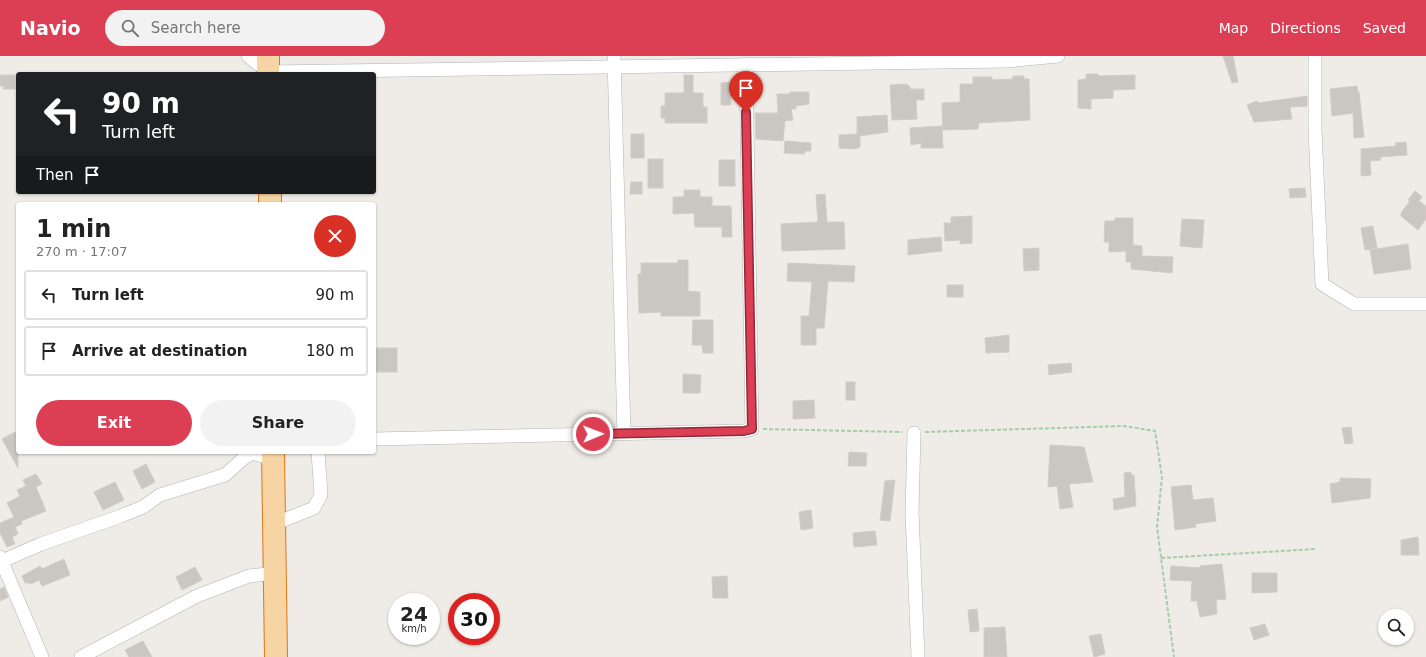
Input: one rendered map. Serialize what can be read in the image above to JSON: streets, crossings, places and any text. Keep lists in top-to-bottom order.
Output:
{
  "page": {
    "header": "Navio",
    "search": "Search here",
    "nav": ["Map", "Directions", "Saved"],
    "turn": ["90 m", "Turn left"],
    "then": "Then",
    "heading": ["1 min", "270 m · 17:07"],
    "list": [
      {
        "name": "Turn left",
        "value": "90 m"
      },
      {
        "name": "Arrive at destination",
        "value": "180 m"
      }
    ],
    "buttons": ["Exit", "Share"],
    "speed": "24 km/h",
    "limit": "30"
  }
}
